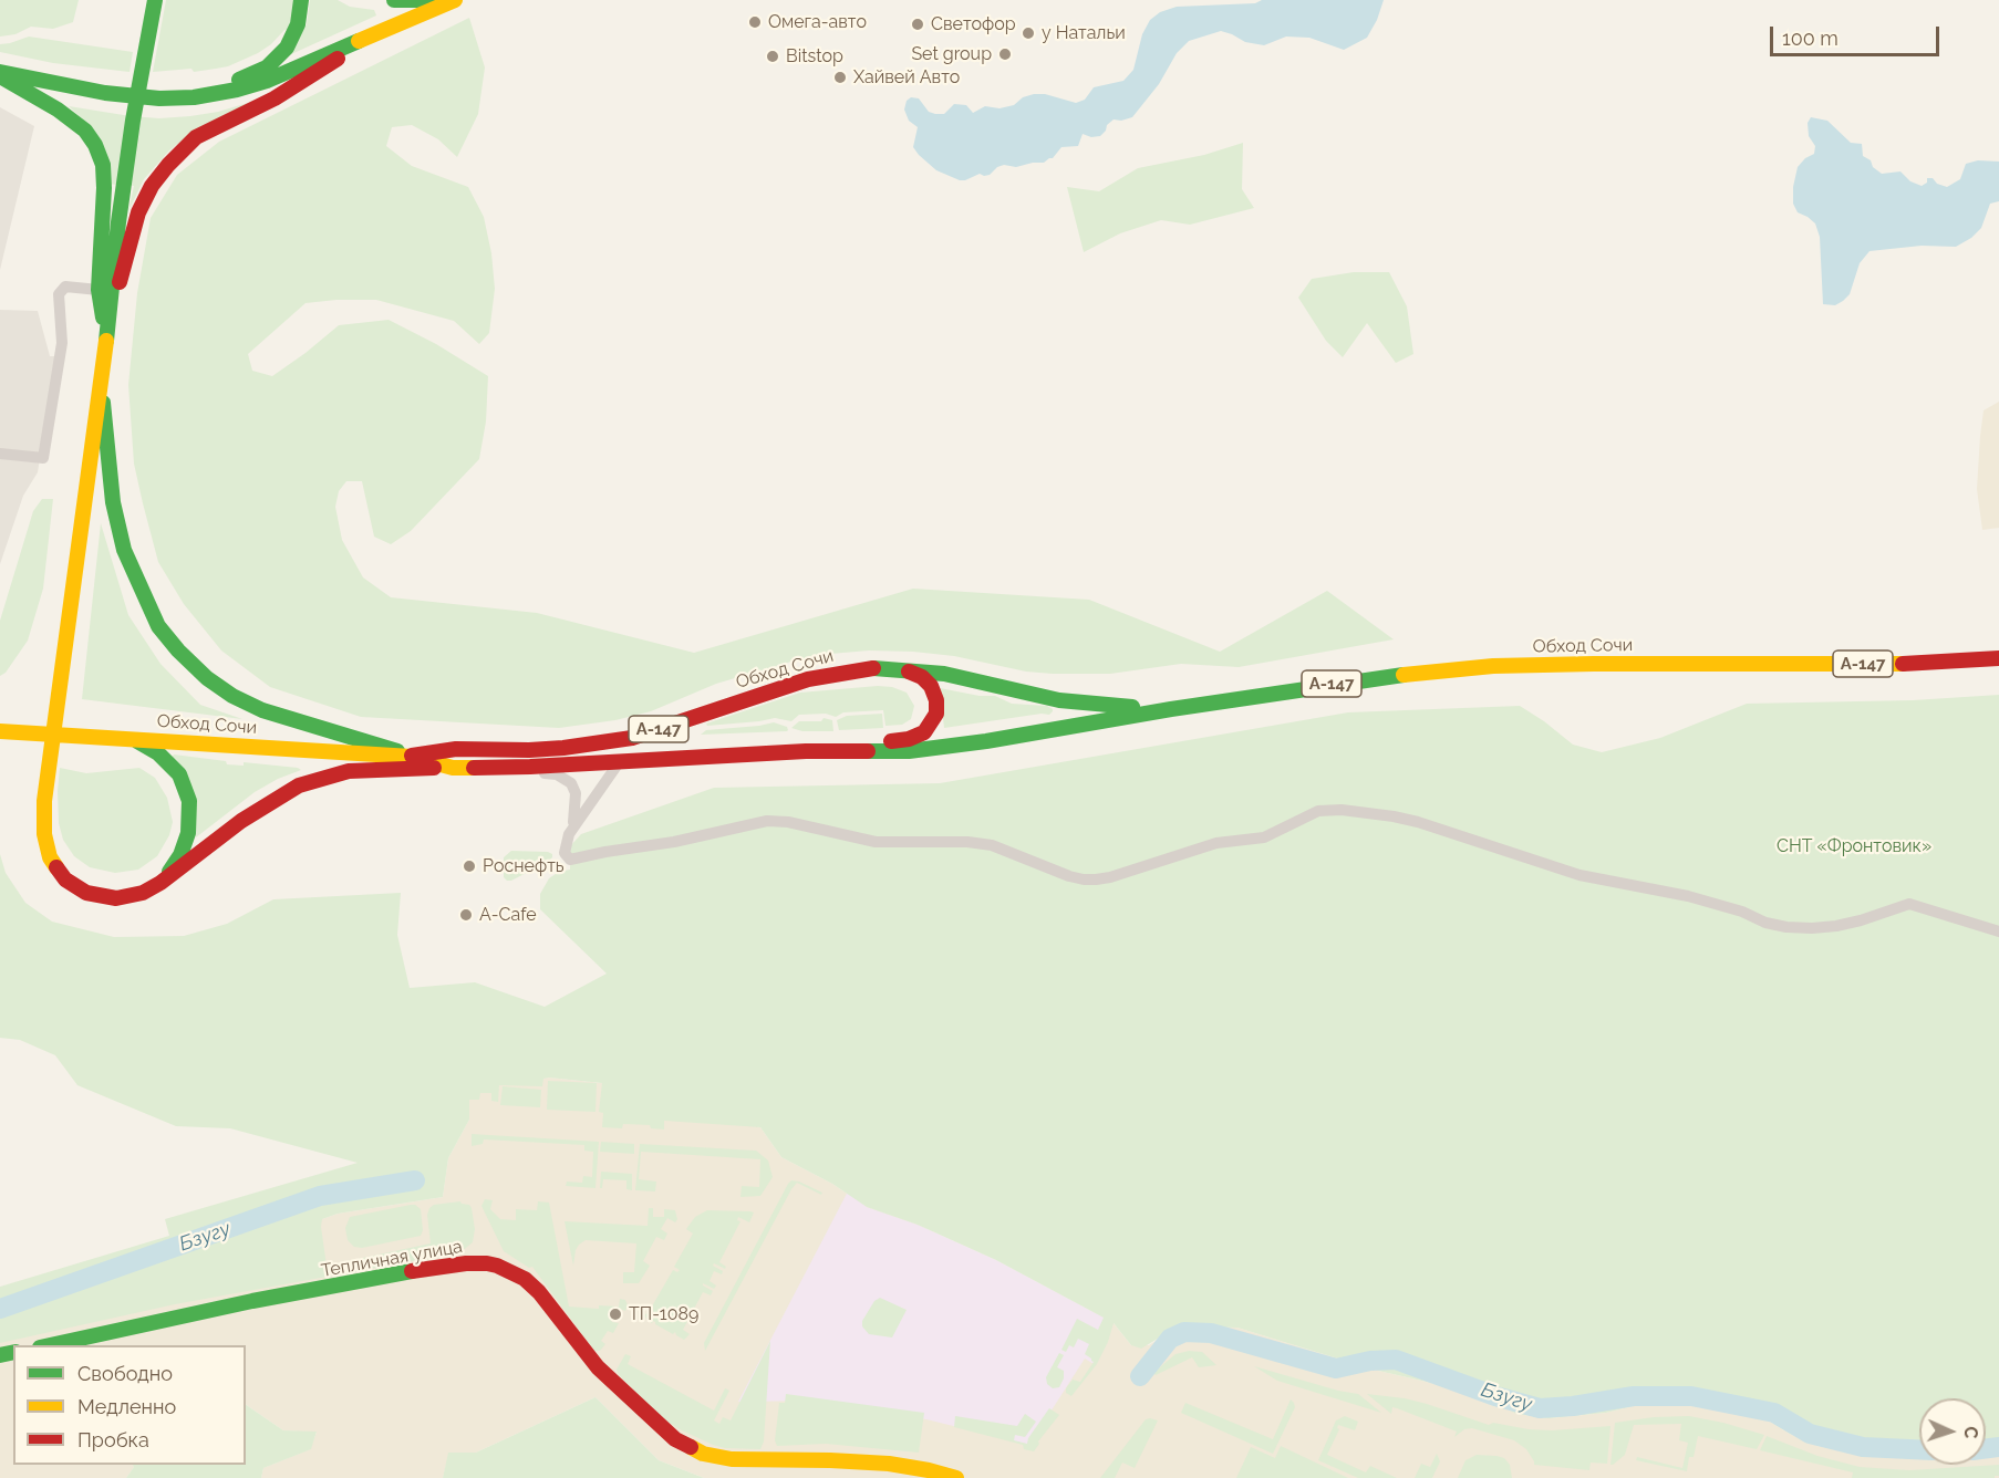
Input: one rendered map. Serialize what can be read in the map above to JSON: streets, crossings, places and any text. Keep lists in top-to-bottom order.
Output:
{
  "streets": {
    "main road": ["Обход Сочи", "А-147", "Тепличная улица"]
  },
  "crossings": [
    ["Обход Сочи", "А-147"]
  ],
  "water": ["Бзугу"],
  "parks": ["СНТ «Фронтовик»"],
  "places": [
    "Омега-авто",
    "Светофор",
    "у Натальи",
    "Set group",
    "Bitstop",
    "Хайвей Авто",
    "Роснефть",
    "A-Cafe",
    "ТП-1089"
  ],
  "legend": ["Свободно", "Медленно", "Пробка"],
  "scale_bar": "100 m",
  "north": "right"
}
